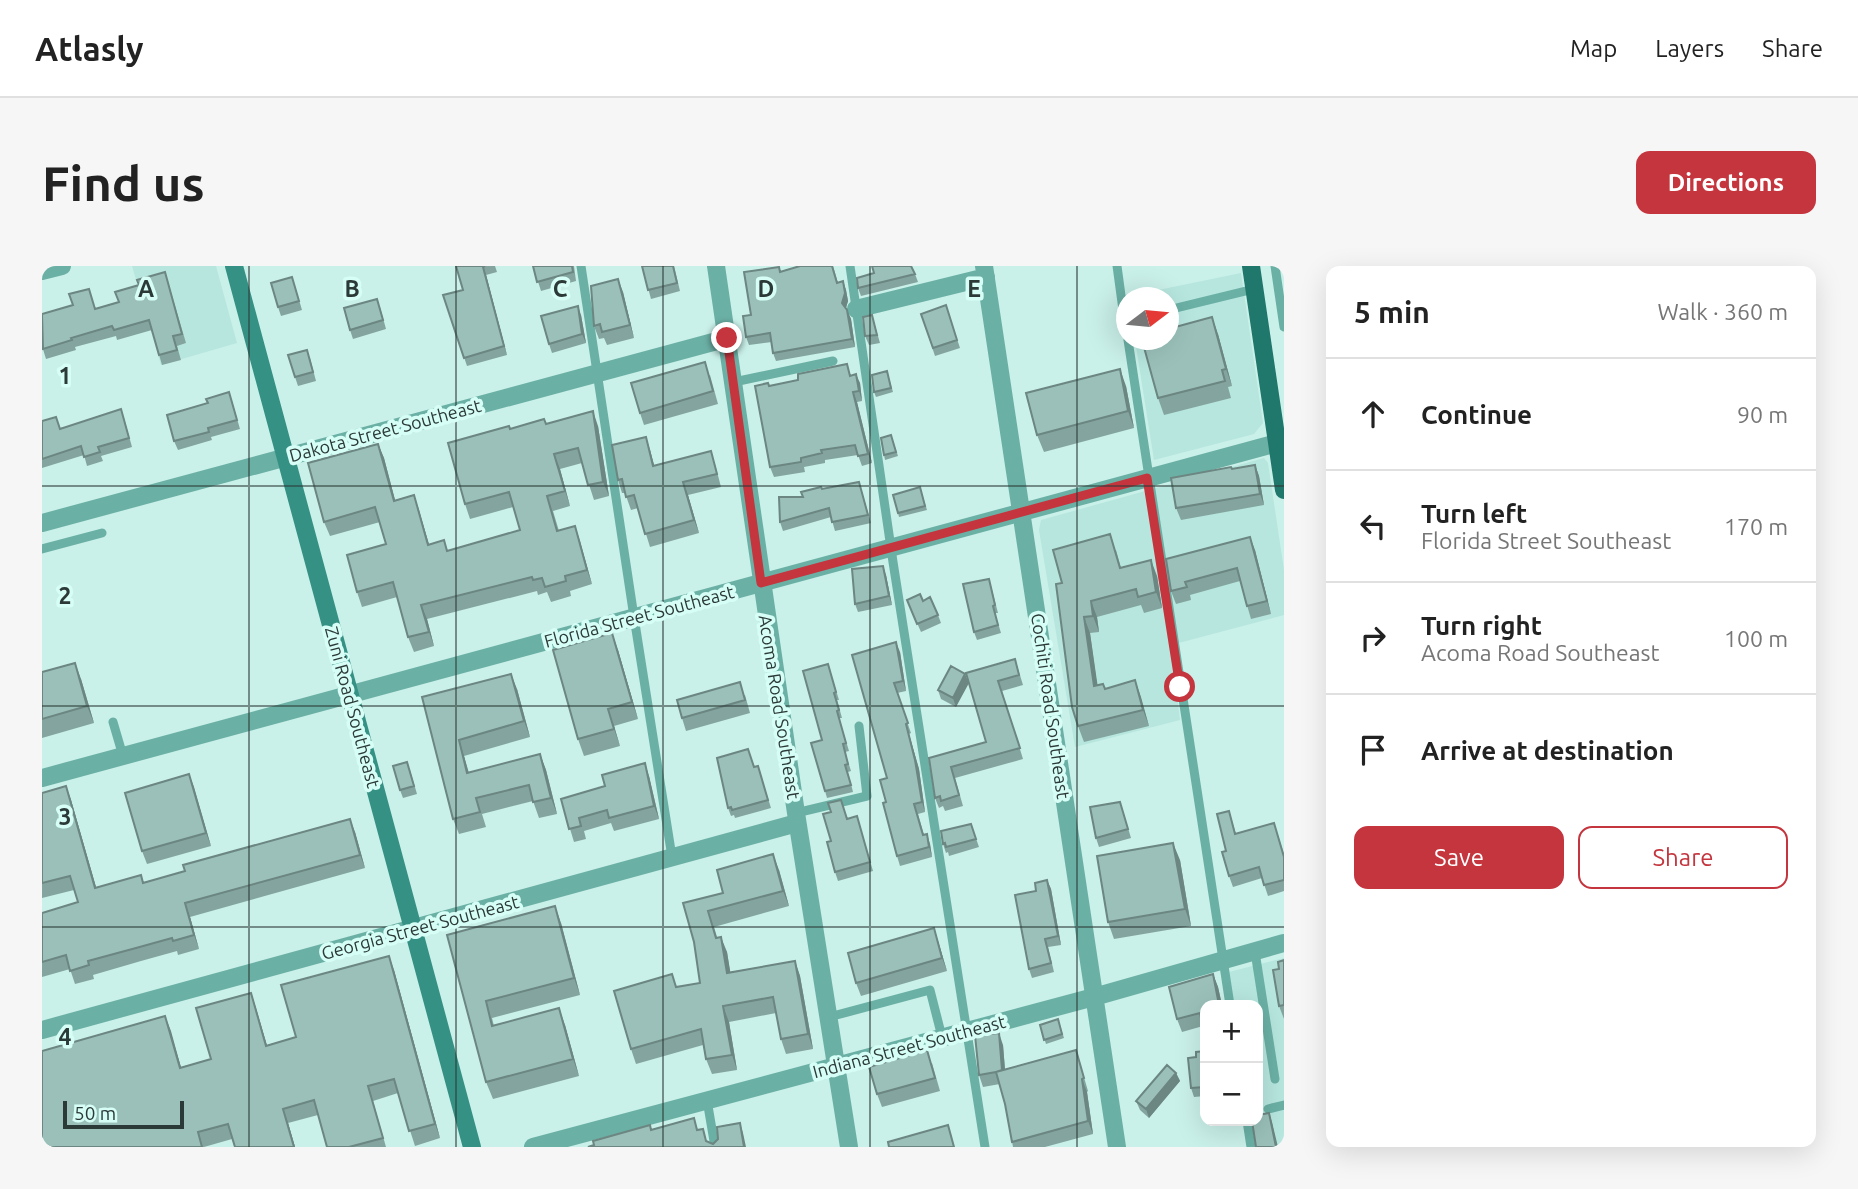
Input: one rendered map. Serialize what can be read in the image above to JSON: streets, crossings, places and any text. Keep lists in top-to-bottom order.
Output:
{
  "streets": {
    "street": [
      "Dakota Street Southeast",
      "Florida Street Southeast",
      "Cochiti Road Southeast",
      "Zuni Road Southeast",
      "Acoma Road Southeast",
      "Georgia Street Southeast",
      "Indiana Street Southeast"
    ]
  },
  "crossings": [
    ["Dakota Street Southeast", "Zuni Road Southeast"],
    ["Dakota Street Southeast", "Acoma Road Southeast"],
    ["Florida Street Southeast", "Cochiti Road Southeast"],
    ["Florida Street Southeast", "Zuni Road Southeast"],
    ["Florida Street Southeast", "Acoma Road Southeast"],
    ["Cochiti Road Southeast", "Indiana Street Southeast"],
    ["Zuni Road Southeast", "Georgia Street Southeast"],
    ["Acoma Road Southeast", "Georgia Street Southeast"],
    ["Acoma Road Southeast", "Indiana Street Southeast"]
  ],
  "scale_bar": "50 m",
  "north": "right",
  "page": {
    "header": "Atlasly",
    "nav": ["Map", "Layers", "Share"],
    "buttons": [
      "Directions",
      ["Save", "Share"]
    ],
    "title": "Find us",
    "heading": ["5 min", "Walk · 360 m"],
    "list": [
      ["Continue", "90 m"],
      ["Turn left", "Florida Street Southeast", "170 m"],
      ["Turn right", "Acoma Road Southeast", "100 m"],
      "Arrive at destination"
    ],
    "map_buttons": ["+", "−"],
    "scale": "50 m"
  },
  "grid": {
    "columns": [
      "A",
      "B",
      "C",
      "D",
      "E"
    ],
    "rows": [
      "1",
      "2",
      "3",
      "4"
    ]
  }
}
